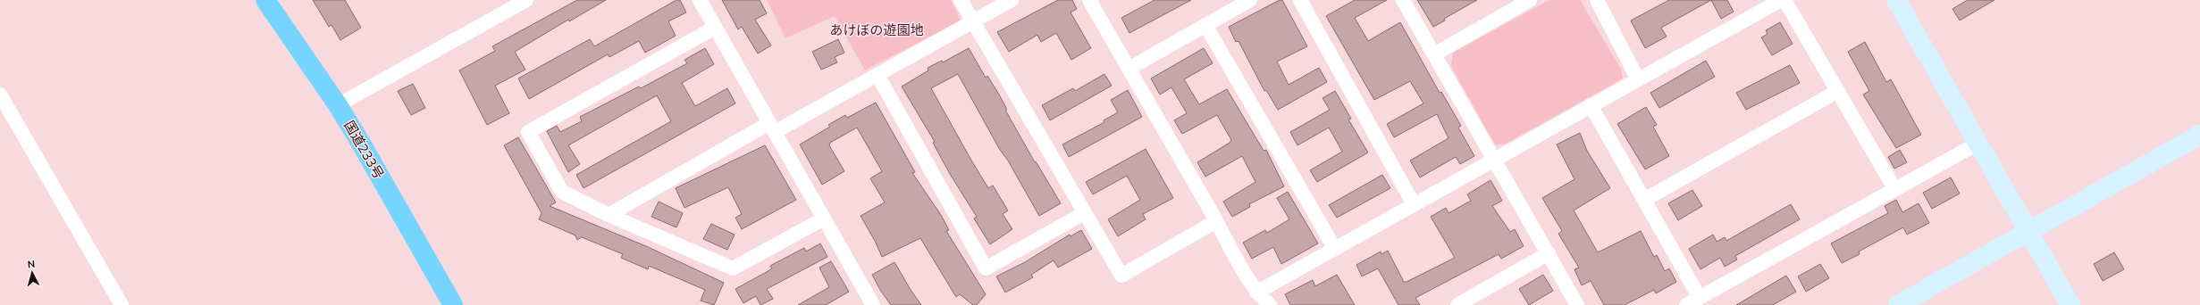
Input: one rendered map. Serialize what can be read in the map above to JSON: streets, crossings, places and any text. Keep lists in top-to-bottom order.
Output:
{
  "streets": {
    "highway": ["国道233号"]
  },
  "parks": ["あけぼの遊園地"],
  "north": "top"
}
